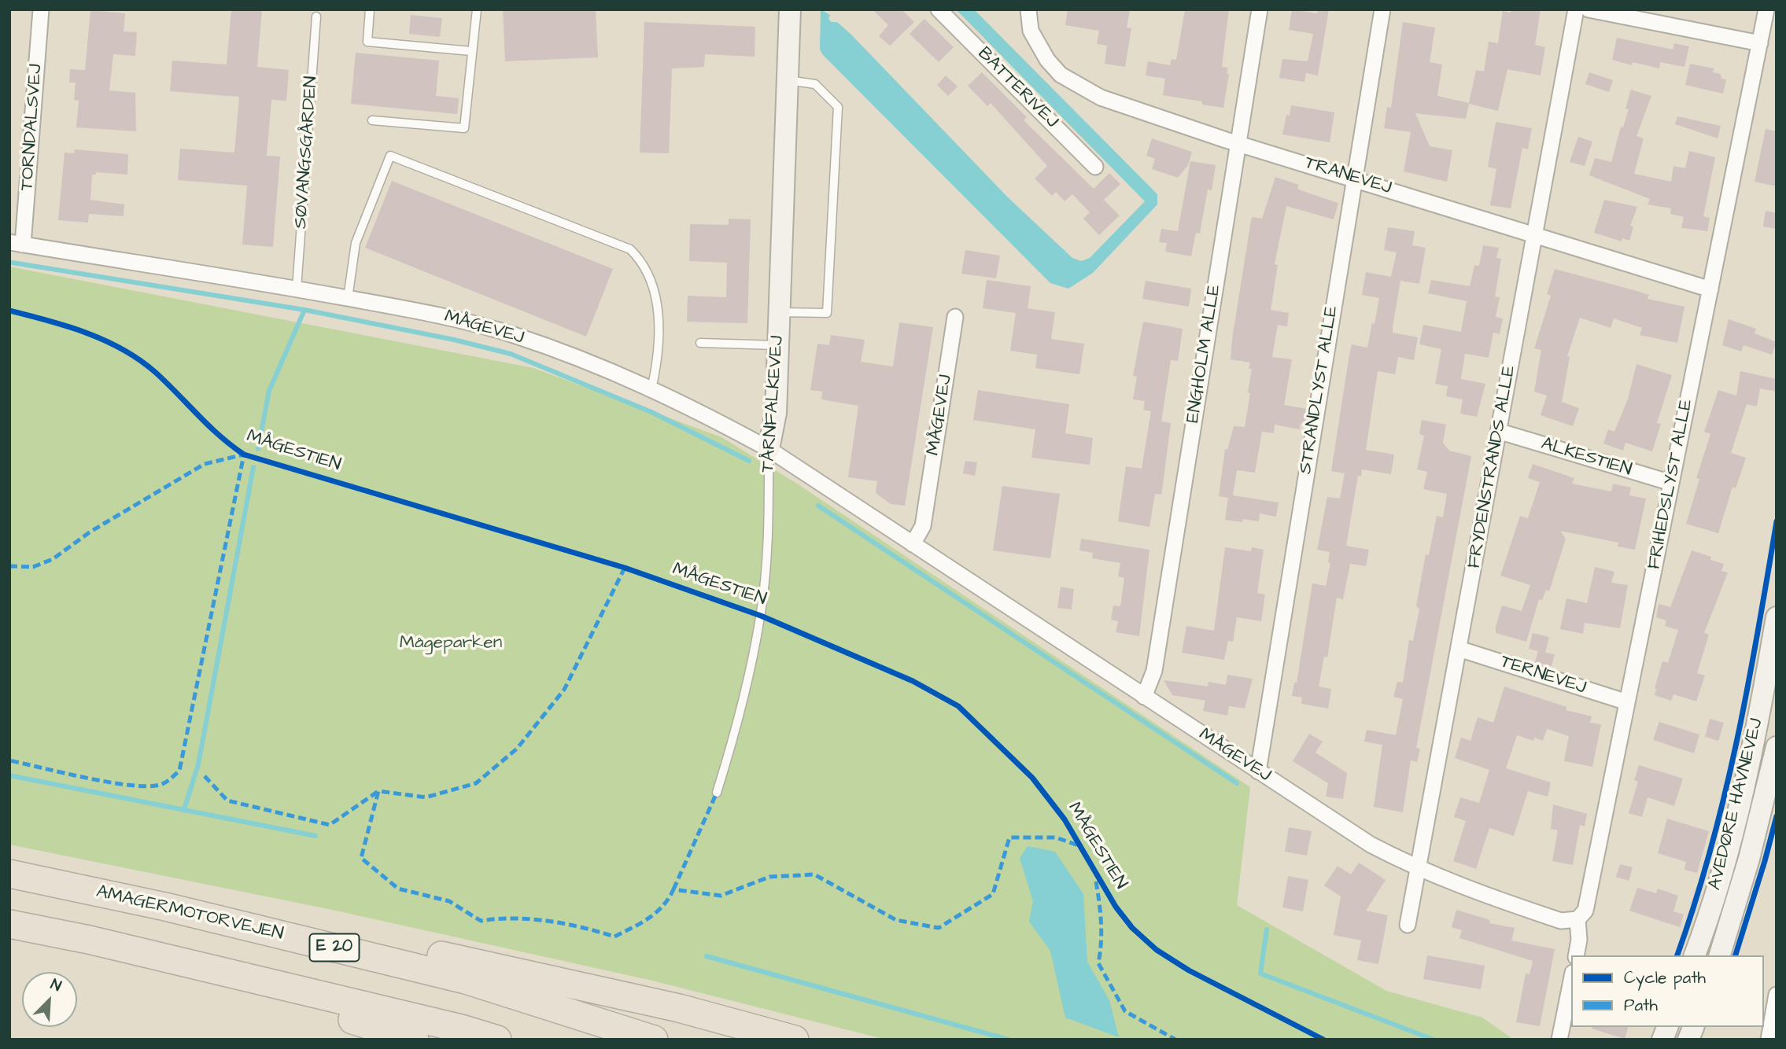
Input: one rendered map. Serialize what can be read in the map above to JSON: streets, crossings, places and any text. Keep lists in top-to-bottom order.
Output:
{
  "streets": {
    "highway": ["AMAGERMOTORVEJEN", "E 20"],
    "street": [
      "BATTERIVEJ",
      "TORNDALSVEJ",
      "TRANEVEJ",
      "MÅGEVEJ",
      "ENGHOLM ALLE",
      "STRANDLYST ALLE",
      "TÅRNFALKEVEJ",
      "ALKESTIEN",
      "FRYDENSTRANDS ALLE",
      "FRIHEDSLYST ALLE",
      "TERNEVEJ",
      "AVEDØRE HAVNEVEJ"
    ],
    "lane": ["SØVANGSGÅRDEN"],
    "cycle path": ["MÅGESTIEN"]
  },
  "crossings": [
    ["TORNDALSVEJ", "MÅGEVEJ"],
    ["SØVANGSGÅRDEN", "MÅGEVEJ"],
    ["TRANEVEJ", "ENGHOLM ALLE"],
    ["TRANEVEJ", "STRANDLYST ALLE"],
    ["TRANEVEJ", "FRYDENSTRANDS ALLE"],
    ["TRANEVEJ", "FRIHEDSLYST ALLE"],
    ["MÅGEVEJ", "ENGHOLM ALLE"],
    ["MÅGEVEJ", "STRANDLYST ALLE"],
    ["MÅGEVEJ", "TÅRNFALKEVEJ"],
    ["MÅGEVEJ", "FRYDENSTRANDS ALLE"],
    ["MÅGEVEJ", "FRIHEDSLYST ALLE"],
    ["ALKESTIEN", "FRYDENSTRANDS ALLE"],
    ["ALKESTIEN", "FRIHEDSLYST ALLE"],
    ["FRYDENSTRANDS ALLE", "TERNEVEJ"],
    ["FRIHEDSLYST ALLE", "TERNEVEJ"]
  ],
  "parks": ["Mågeparken"],
  "legend": ["Cycle path", "Path"],
  "north": "top right"
}
